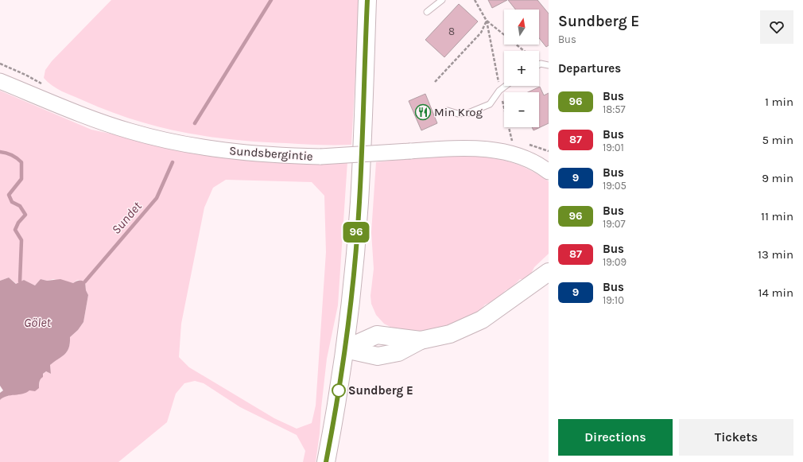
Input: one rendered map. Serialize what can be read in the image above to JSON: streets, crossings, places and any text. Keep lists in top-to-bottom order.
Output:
{
  "streets": {
    "main road": ["Sundsbergintie"]
  },
  "water": ["Sundet", "Gölet"],
  "places": {
    "restaurant": ["Min Krog"],
    "other": ["Sundberg E"]
  },
  "lines": ["bus line 96"],
  "house_numbers": ["8"],
  "north": "top",
  "page": {
    "on_map": "96",
    "heading": [
      ["Sundberg E", "Bus"],
      "Departures"
    ],
    "map_buttons": ["+", "−"],
    "list": [
      {
        "mark": "96",
        "name": "Bus",
        "note": "18:57",
        "value": "1 min"
      },
      {
        "mark": "87",
        "name": "Bus",
        "note": "19:01",
        "value": "5 min"
      },
      {
        "mark": "9",
        "name": "Bus",
        "note": "19:05",
        "value": "9 min"
      },
      {
        "mark": "96",
        "name": "Bus",
        "note": "19:07",
        "value": "11 min"
      },
      {
        "mark": "87",
        "name": "Bus",
        "note": "19:09",
        "value": "13 min"
      },
      {
        "mark": "9",
        "name": "Bus",
        "note": "19:10",
        "value": "14 min"
      }
    ],
    "buttons": ["Directions", "Tickets"]
  }
}
